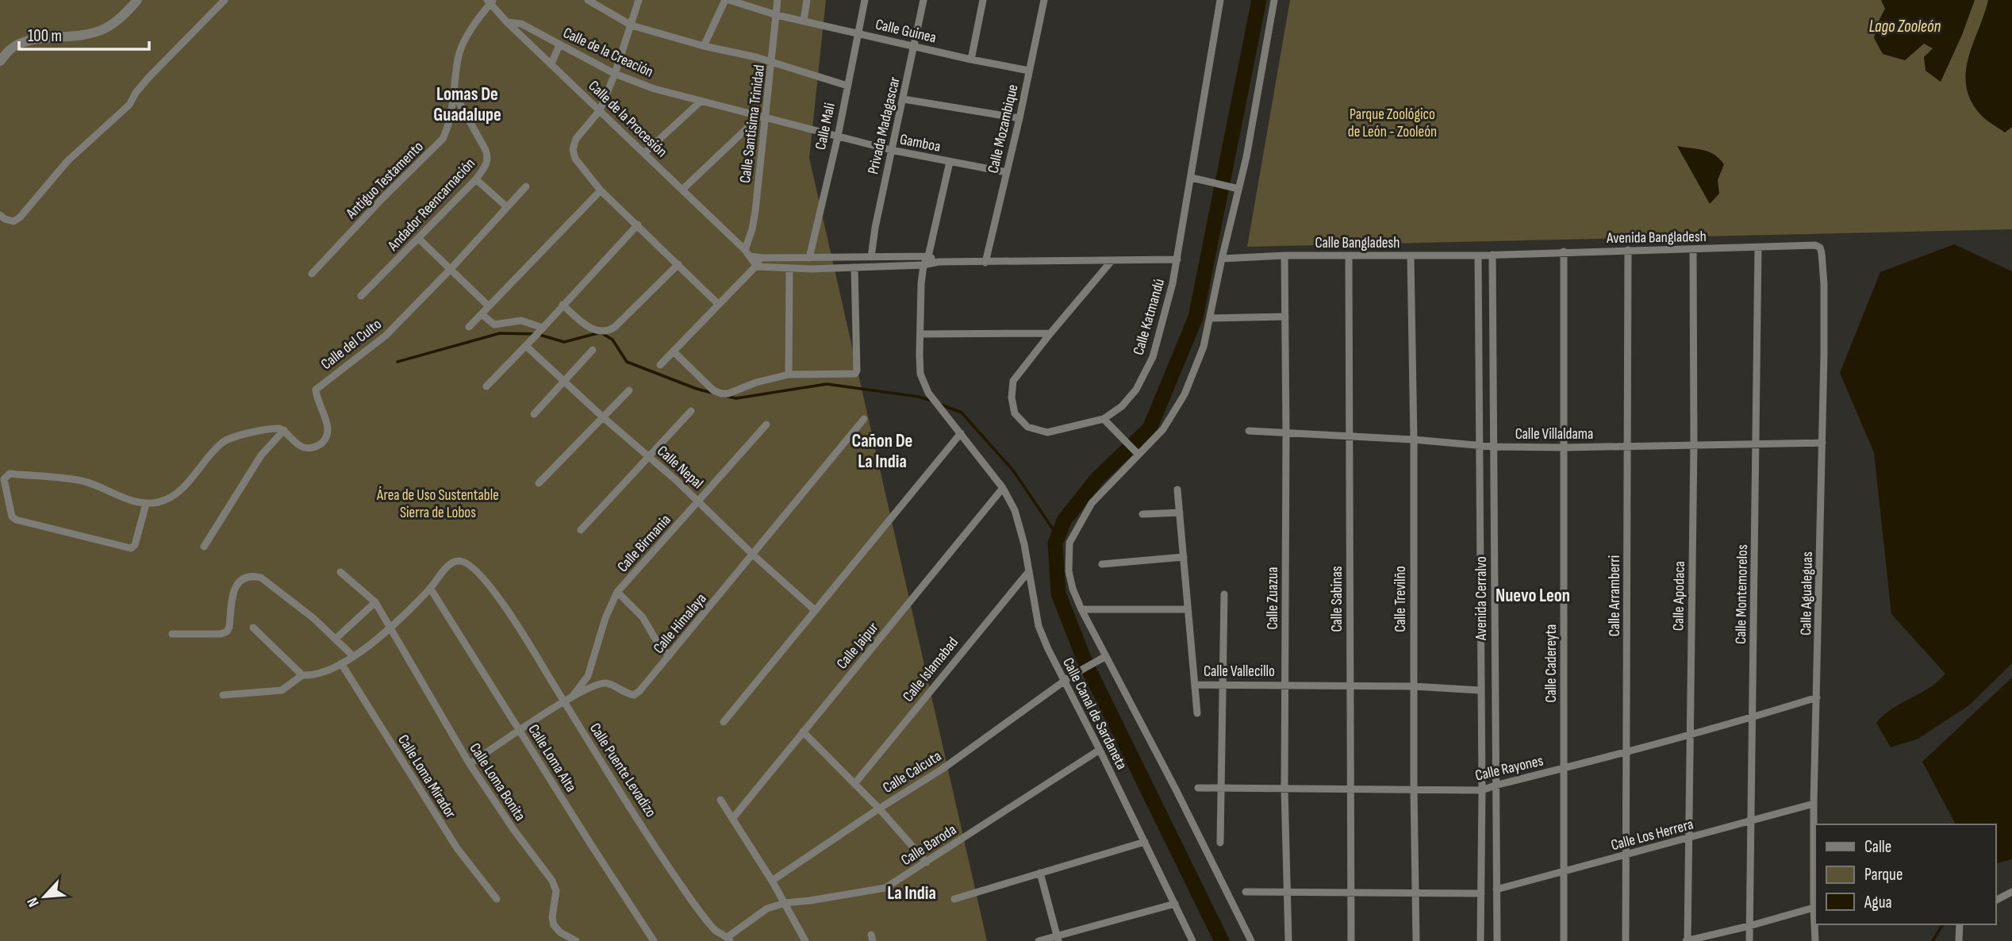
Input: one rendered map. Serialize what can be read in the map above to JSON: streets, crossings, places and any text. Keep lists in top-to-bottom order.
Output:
{
  "streets": {
    "street": [
      "Calle Guinea",
      "Calle de la Creación",
      "Calle de la Procesión",
      "Calle Santisima Trinidad",
      "Privada Madagascar",
      "Calle Mali",
      "Calle Mozambique",
      "Gamboa",
      "Antiguo Testamento",
      "Andador Reencarnación",
      "Avenida Bangladesh",
      "Calle Bangladesh",
      "Calle Katmandú",
      "Calle del Culto",
      "Calle Villaldama",
      "Calle Nepal",
      "Calle Birmania",
      "Calle Agualeguas",
      "Calle Montemorelos",
      "Calle Arramberri",
      "Calle Apodaca",
      "Calle Zuazua",
      "Avenida Cerralvo",
      "Calle Sabinas",
      "Calle Trevilño",
      "Calle Himalaya",
      "Calle Jaipur",
      "Calle Cadereyta",
      "Calle Islamabad",
      "Calle Vallecillo",
      "Calle Canal de Sardaneta",
      "Calle Loma Alta",
      "Calle Rayones",
      "Calle Puente Levadizo",
      "Calle Calcuta",
      "Calle Loma Mirador",
      "Calle Loma Bonita",
      "Calle Los Herrera",
      "Calle Baroda"
    ]
  },
  "crossings": [
    ["Calle Guinea", "Calle Santisima Trinidad"],
    ["Calle Guinea", "Privada Madagascar"],
    ["Calle Guinea", "Calle Mali"],
    ["Calle Guinea", "Calle Mozambique"],
    ["Calle de la Creación", "Calle de la Procesión"],
    ["Calle de la Creación", "Calle Santisima Trinidad"],
    ["Calle de la Creación", "Gamboa"],
    ["Calle de la Procesión", "Calle Santisima Trinidad"],
    ["Calle de la Procesión", "Antiguo Testamento"],
    ["Calle Santisima Trinidad", "Gamboa"],
    ["Privada Madagascar", "Gamboa"],
    ["Calle Mali", "Gamboa"],
    ["Calle Mozambique", "Gamboa"],
    ["Antiguo Testamento", "Andador Reencarnación"],
    ["Avenida Bangladesh", "Calle Bangladesh"],
    ["Avenida Bangladesh", "Calle Agualeguas"],
    ["Avenida Bangladesh", "Calle Montemorelos"],
    ["Avenida Bangladesh", "Calle Arramberri"],
    ["Avenida Bangladesh", "Calle Apodaca"],
    ["Avenida Bangladesh", "Avenida Cerralvo"],
    ["Avenida Bangladesh", "Calle Cadereyta"],
    ["Calle Bangladesh", "Calle Zuazua"],
    ["Calle Bangladesh", "Avenida Cerralvo"],
    ["Calle Bangladesh", "Calle Sabinas"],
    ["Calle Bangladesh", "Calle Trevilño"],
    ["Calle Villaldama", "Calle Agualeguas"],
    ["Calle Villaldama", "Calle Montemorelos"],
    ["Calle Villaldama", "Calle Arramberri"],
    ["Calle Villaldama", "Calle Apodaca"],
    ["Calle Villaldama", "Calle Zuazua"],
    ["Calle Villaldama", "Avenida Cerralvo"],
    ["Calle Villaldama", "Calle Sabinas"],
    ["Calle Villaldama", "Calle Trevilño"],
    ["Calle Villaldama", "Calle Cadereyta"],
    ["Calle Nepal", "Calle Birmania"],
    ["Calle Nepal", "Calle Himalaya"],
    ["Calle Birmania", "Calle Himalaya"],
    ["Calle Agualeguas", "Calle Rayones"],
    ["Calle Agualeguas", "Calle Los Herrera"],
    ["Calle Montemorelos", "Calle Rayones"],
    ["Calle Montemorelos", "Calle Los Herrera"],
    ["Calle Arramberri", "Calle Rayones"],
    ["Calle Arramberri", "Calle Los Herrera"],
    ["Calle Apodaca", "Calle Rayones"],
    ["Calle Apodaca", "Calle Los Herrera"],
    ["Calle Zuazua", "Calle Vallecillo"],
    ["Calle Zuazua", "Calle Rayones"],
    ["Avenida Cerralvo", "Calle Vallecillo"],
    ["Avenida Cerralvo", "Calle Rayones"],
    ["Avenida Cerralvo", "Calle Los Herrera"],
    ["Calle Sabinas", "Calle Vallecillo"],
    ["Calle Sabinas", "Calle Rayones"],
    ["Calle Trevilño", "Calle Vallecillo"],
    ["Calle Trevilño", "Calle Rayones"],
    ["Calle Himalaya", "Calle Loma Alta"],
    ["Calle Himalaya", "Calle Puente Levadizo"],
    ["Calle Himalaya", "Calle Loma Bonita"],
    ["Calle Jaipur", "Calle Canal de Sardaneta"],
    ["Calle Cadereyta", "Calle Rayones"],
    ["Calle Cadereyta", "Calle Los Herrera"],
    ["Calle Islamabad", "Calle Canal de Sardaneta"],
    ["Calle Canal de Sardaneta", "Calle Calcuta"],
    ["Calle Canal de Sardaneta", "Calle Baroda"],
    ["Calle Loma Alta", "Calle Puente Levadizo"],
    ["Calle Puente Levadizo", "Calle Baroda"]
  ],
  "districts": [
    "Lomas De Guadalupe",
    "Cañon De La India",
    "Nuevo Leon",
    "La India"
  ],
  "water": ["Lago Zooleón"],
  "parks": ["Parque Zoológico de León - Zooleón", "Área de Uso Sustentable Sierra de Lobos"],
  "legend": ["Calle", "Parque", "Agua"],
  "scale_bar": "100 m",
  "north": "bottom left"
}
